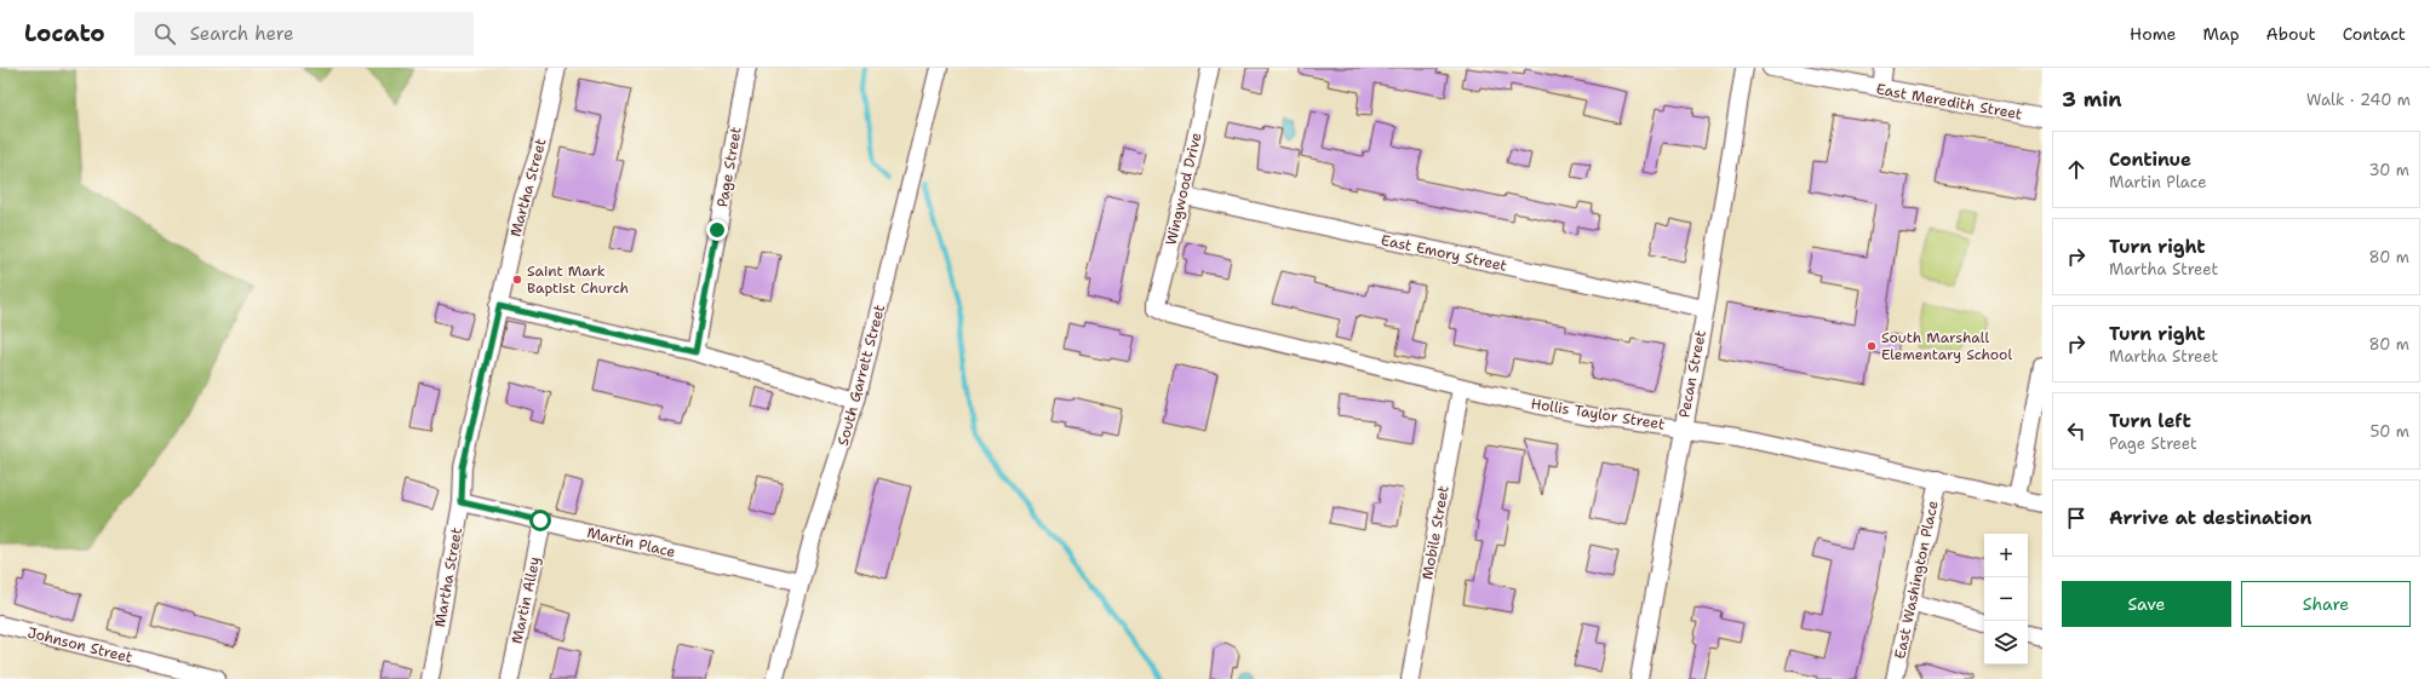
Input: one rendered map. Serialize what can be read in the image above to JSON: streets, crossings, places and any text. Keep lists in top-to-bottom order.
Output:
{
  "streets": {
    "street": [
      "East Meredith Street",
      "Page Street",
      "Martha Street",
      "Wingwood Drive",
      "East Emory Street",
      "Pecan Street",
      "South Garrett Street",
      "Hollis Taylor Street",
      "Mobile Street",
      "Martin Place",
      "East Washington Place",
      "Martin Alley",
      "Johnson Street"
    ]
  },
  "crossings": [
    ["Martha Street", "Martin Place"],
    ["Wingwood Drive", "East Emory Street"],
    ["Wingwood Drive", "Hollis Taylor Street"],
    ["East Emory Street", "Pecan Street"],
    ["Pecan Street", "Hollis Taylor Street"],
    ["South Garrett Street", "Martin Place"],
    ["Hollis Taylor Street", "Mobile Street"],
    ["Hollis Taylor Street", "East Washington Place"],
    ["Martin Place", "Martin Alley"]
  ],
  "places": ["Saint Mark Baptist Church", "South Marshall Elementary School"],
  "page": {
    "header": "Locato",
    "search": "Search here",
    "nav": [
      "Home",
      "Map",
      "About",
      "Contact"
    ],
    "heading": ["3 min", "Walk · 240 m"],
    "list": [
      ["Continue", "Martin Place", "30 m"],
      ["Turn right", "Martha Street", "80 m"],
      ["Turn right", "Martha Street", "80 m"],
      ["Turn left", "Page Street", "50 m"],
      "Arrive at destination"
    ],
    "map_buttons": ["+", "−"],
    "buttons": ["Save", "Share"]
  }
}
